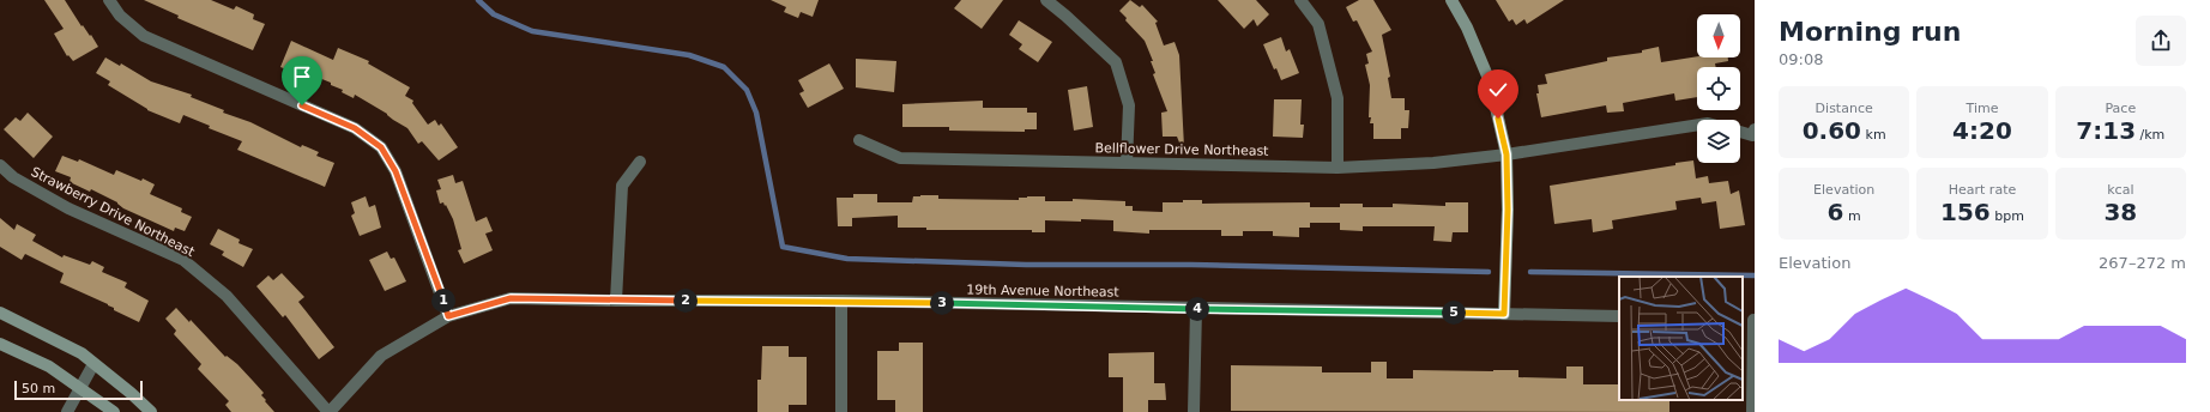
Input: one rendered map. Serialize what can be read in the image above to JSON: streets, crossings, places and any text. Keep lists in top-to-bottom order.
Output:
{
  "streets": {
    "street": ["Bellflower Drive Northeast", "Strawberry Drive Northeast", "19th Avenue Northeast"]
  },
  "crossings": [
    ["Strawberry Drive Northeast", "19th Avenue Northeast"]
  ],
  "scale_bar": "50 m",
  "north": "bottom",
  "page": {
    "heading": ["Morning run", "09:08"],
    "stats": [
      ["Distance", "0.60 km"],
      ["Time", "4:20"],
      ["Pace", "7:13 /km"],
      ["Elevation", "6 m"],
      ["Heart rate", "156 bpm"],
      ["kcal", "38"]
    ],
    "chart": ["Elevation", "267–272 m"],
    "pins": [
      "1",
      "2",
      "3",
      "4",
      "5"
    ],
    "scale": "50 m"
  }
}
